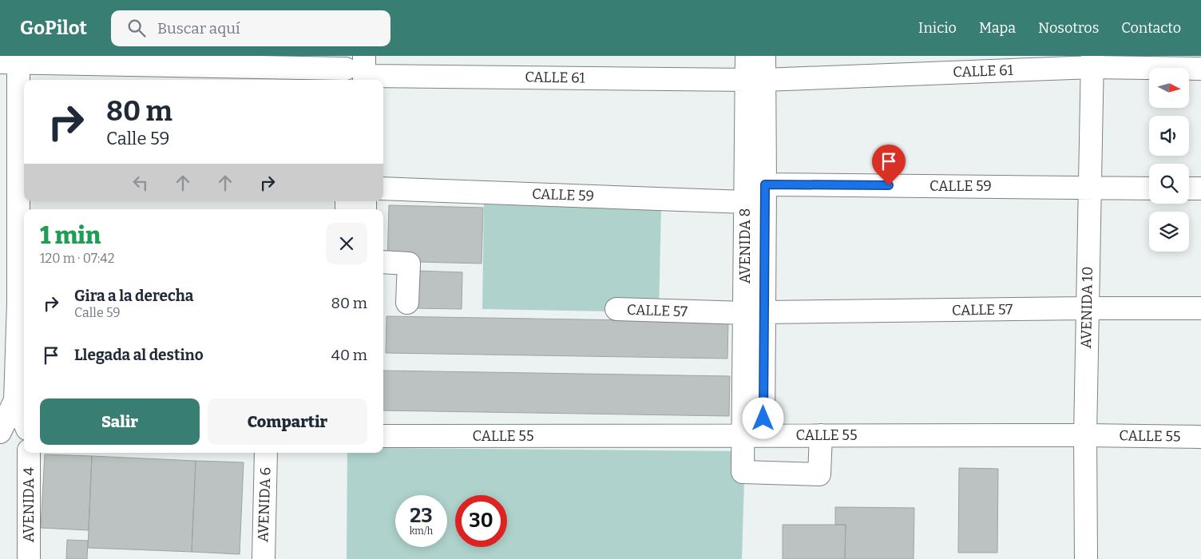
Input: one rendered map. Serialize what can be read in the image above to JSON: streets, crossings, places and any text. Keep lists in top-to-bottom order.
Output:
{
  "streets": {
    "street": [
      "CALLE 61",
      "CALLE 59",
      "AVENIDA 8",
      "AVENIDA 10",
      "CALLE 57",
      "CALLE 55",
      "AVENIDA 4",
      "AVENIDA 6"
    ]
  },
  "crossings": [
    ["CALLE 61", "AVENIDA 8"],
    ["CALLE 61", "AVENIDA 10"],
    ["CALLE 59", "AVENIDA 8"],
    ["CALLE 59", "AVENIDA 10"],
    ["AVENIDA 8", "CALLE 57"],
    ["AVENIDA 8", "CALLE 55"],
    ["AVENIDA 10", "CALLE 57"],
    ["AVENIDA 10", "CALLE 55"]
  ],
  "north": "right",
  "page": {
    "header": "GoPilot",
    "search": "Buscar aquí",
    "nav": [
      "Inicio",
      "Mapa",
      "Nosotros",
      "Contacto"
    ],
    "turn": ["80 m", "Calle 59"],
    "heading": ["1 min", "120 m · 07:42"],
    "list": [
      {
        "name": "Gira a la derecha",
        "note": "Calle 59",
        "value": "80 m"
      },
      {
        "name": "Llegada al destino",
        "value": "40 m"
      }
    ],
    "buttons": ["Salir", "Compartir"],
    "speed": "23 km/h",
    "limit": "30"
  }
}
